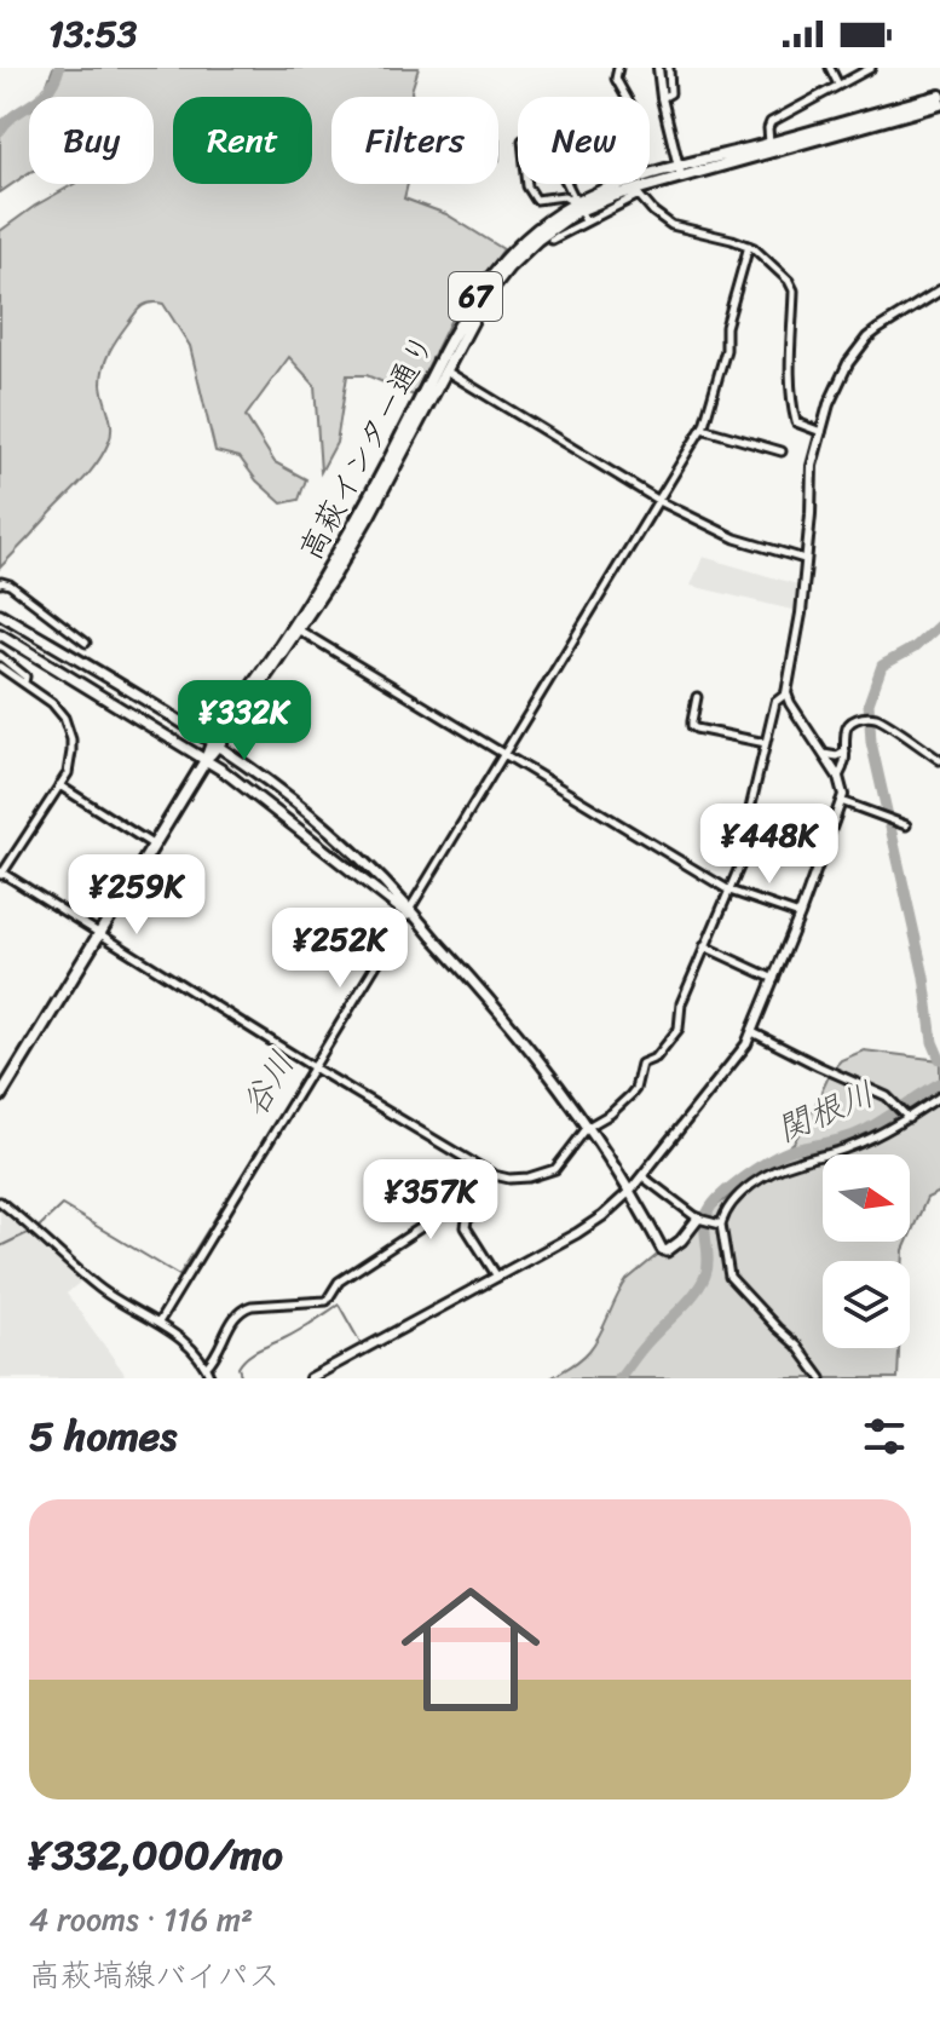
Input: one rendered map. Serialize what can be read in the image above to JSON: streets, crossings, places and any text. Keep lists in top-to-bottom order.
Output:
{
  "streets": {
    "main road": ["67", "高萩インター通り"]
  },
  "water": ["谷川", "関根川"],
  "north": "right",
  "page": {
    "status": "13:53",
    "chip": [
      "Buy",
      "Rent",
      "Filters",
      "New"
    ],
    "price": [
      "¥332K",
      "¥448K",
      "¥259K",
      "¥252K",
      "¥357K"
    ],
    "heading": "5 homes",
    "list": [
      {
        "name": "¥332,000/mo",
        "note": "4 rooms · 116 m² · 高萩塙線バイパス"
      }
    ]
  }
}
